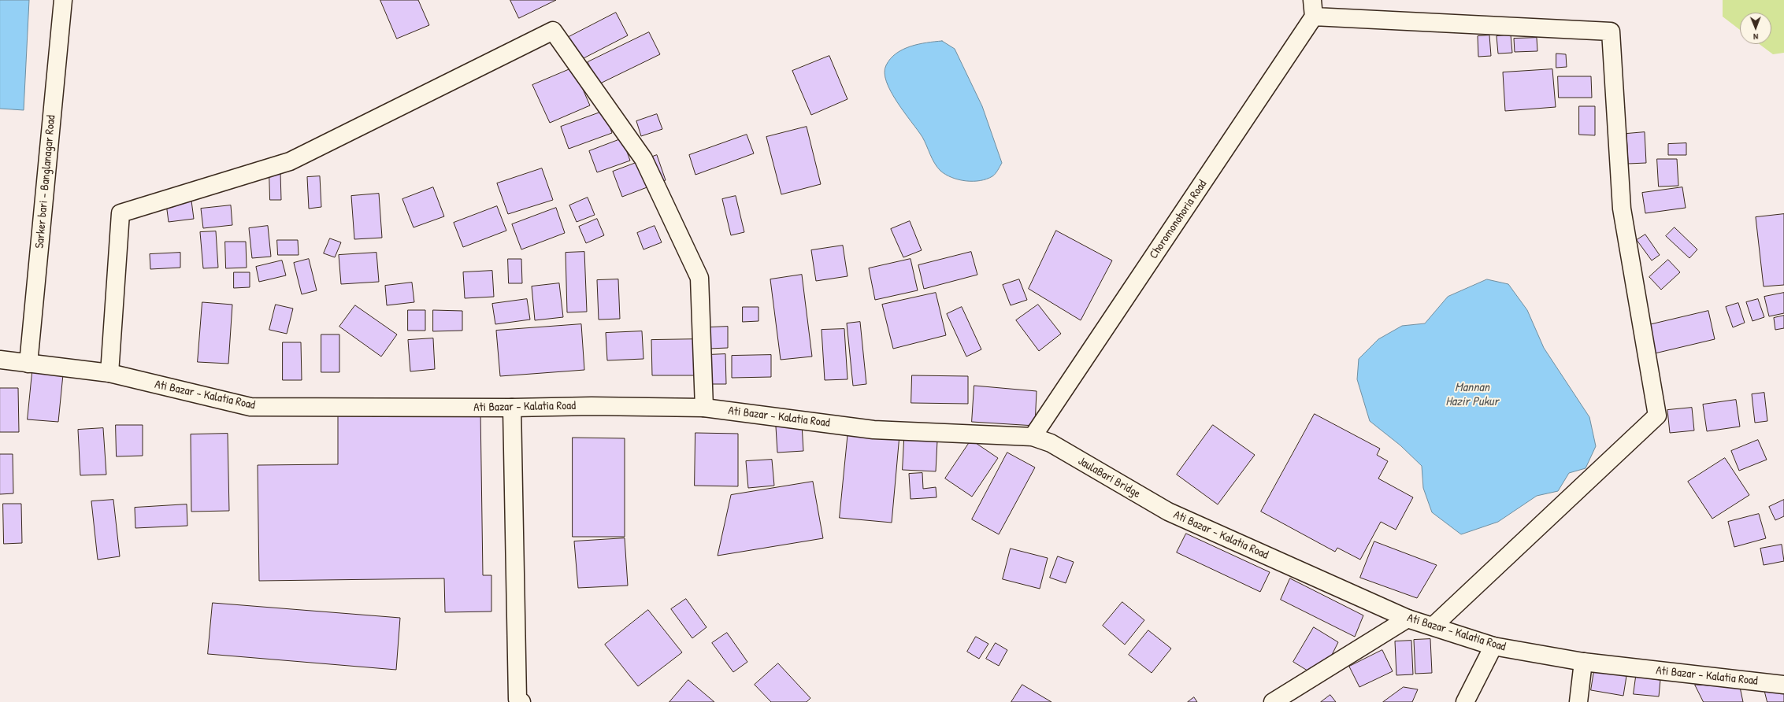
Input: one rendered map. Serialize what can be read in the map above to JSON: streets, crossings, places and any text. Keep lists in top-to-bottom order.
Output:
{
  "streets": {
    "street": [
      "Sarker bari - Banglanagar Road",
      "Choromonohoria Road",
      "Ati Bazar - Kalatia Road",
      "JaulaBari Bridge"
    ]
  },
  "crossings": [
    ["Sarker bari - Banglanagar Road", "Ati Bazar - Kalatia Road"],
    ["Choromonohoria Road", "Ati Bazar - Kalatia Road"],
    ["Ati Bazar - Kalatia Road", "JaulaBari Bridge"]
  ],
  "water": ["Mannan Hazir Pukur"],
  "north": "bottom"
}
